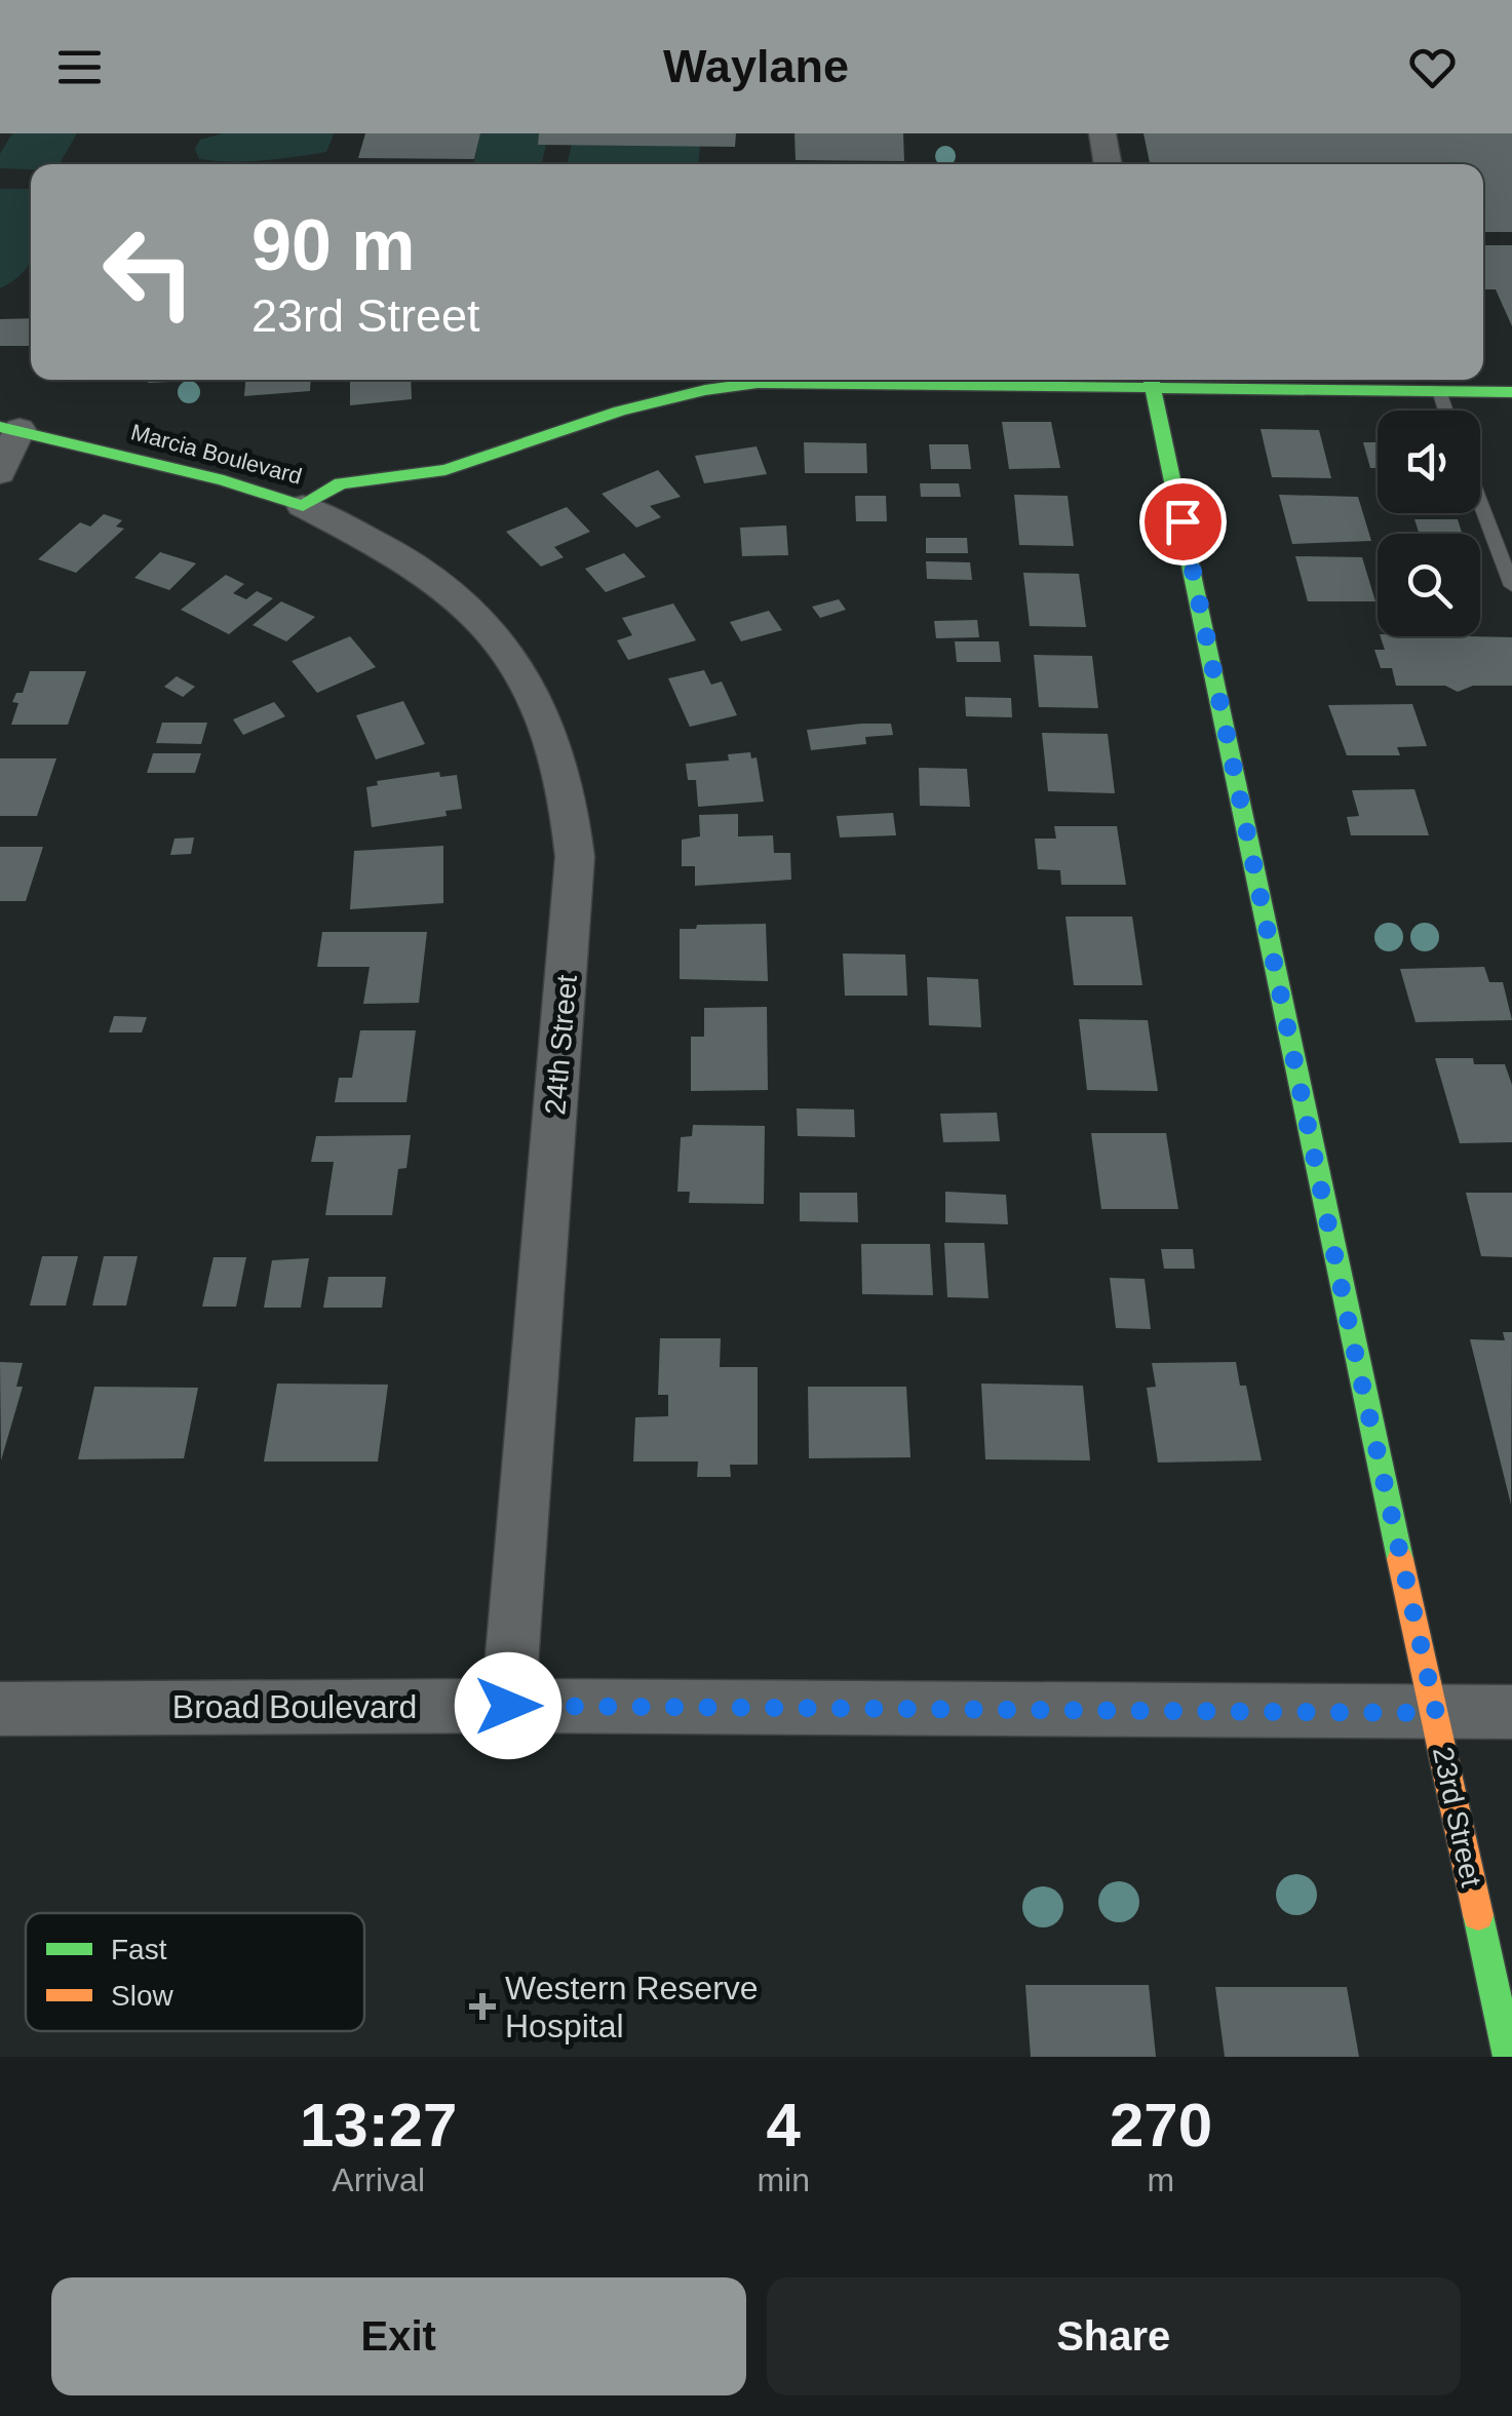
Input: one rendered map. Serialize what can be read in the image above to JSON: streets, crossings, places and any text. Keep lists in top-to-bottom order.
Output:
{
  "streets": {
    "street": [
      "Marcia Boulevard",
      "24th Street",
      "Broad Boulevard",
      "23rd Street"
    ]
  },
  "crossings": [
    ["Marcia Boulevard", "24th Street"],
    ["Marcia Boulevard", "23rd Street"],
    ["24th Street", "Broad Boulevard"],
    ["Broad Boulevard", "23rd Street"]
  ],
  "places": {
    "health": ["Western Reserve Hospital"]
  },
  "legend": ["Fast", "Slow"],
  "page": {
    "header": "Waylane",
    "turn": ["90 m", "23rd Street"],
    "eta": [
      "13:27",
      "Arrival",
      "4",
      "min",
      "270",
      "m"
    ],
    "buttons": ["Exit", "Share"]
  }
}
